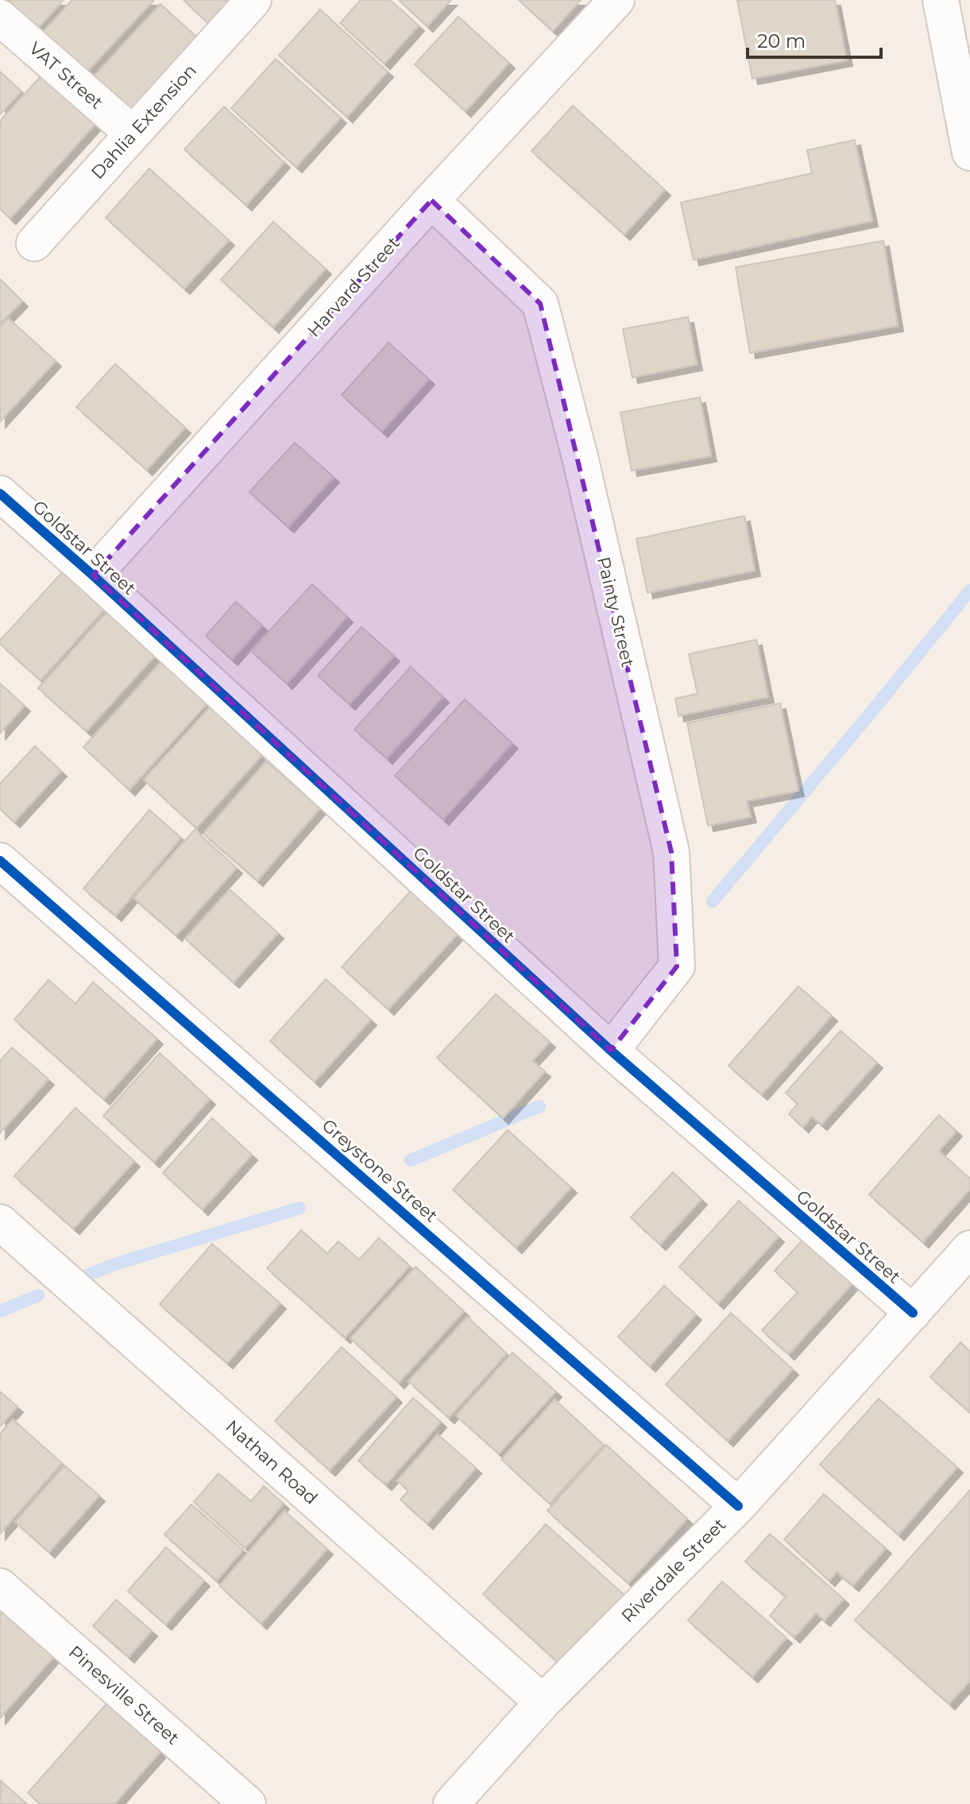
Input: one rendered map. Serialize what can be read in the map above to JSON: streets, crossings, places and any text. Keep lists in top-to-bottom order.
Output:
{
  "streets": {
    "street": [
      "VAT Street",
      "Dahlia Extension",
      "Harvard Street",
      "Goldstar Street",
      "Painty Street",
      "Greystone Street",
      "Nathan Road",
      "Riverdale Street",
      "Pinesville Street"
    ]
  },
  "crossings": [
    ["VAT Street", "Dahlia Extension"],
    ["Harvard Street", "Goldstar Street"],
    ["Harvard Street", "Painty Street"],
    ["Goldstar Street", "Painty Street"],
    ["Goldstar Street", "Riverdale Street"],
    ["Greystone Street", "Riverdale Street"],
    ["Nathan Road", "Riverdale Street"]
  ],
  "scale_bar": "20 m"
}
